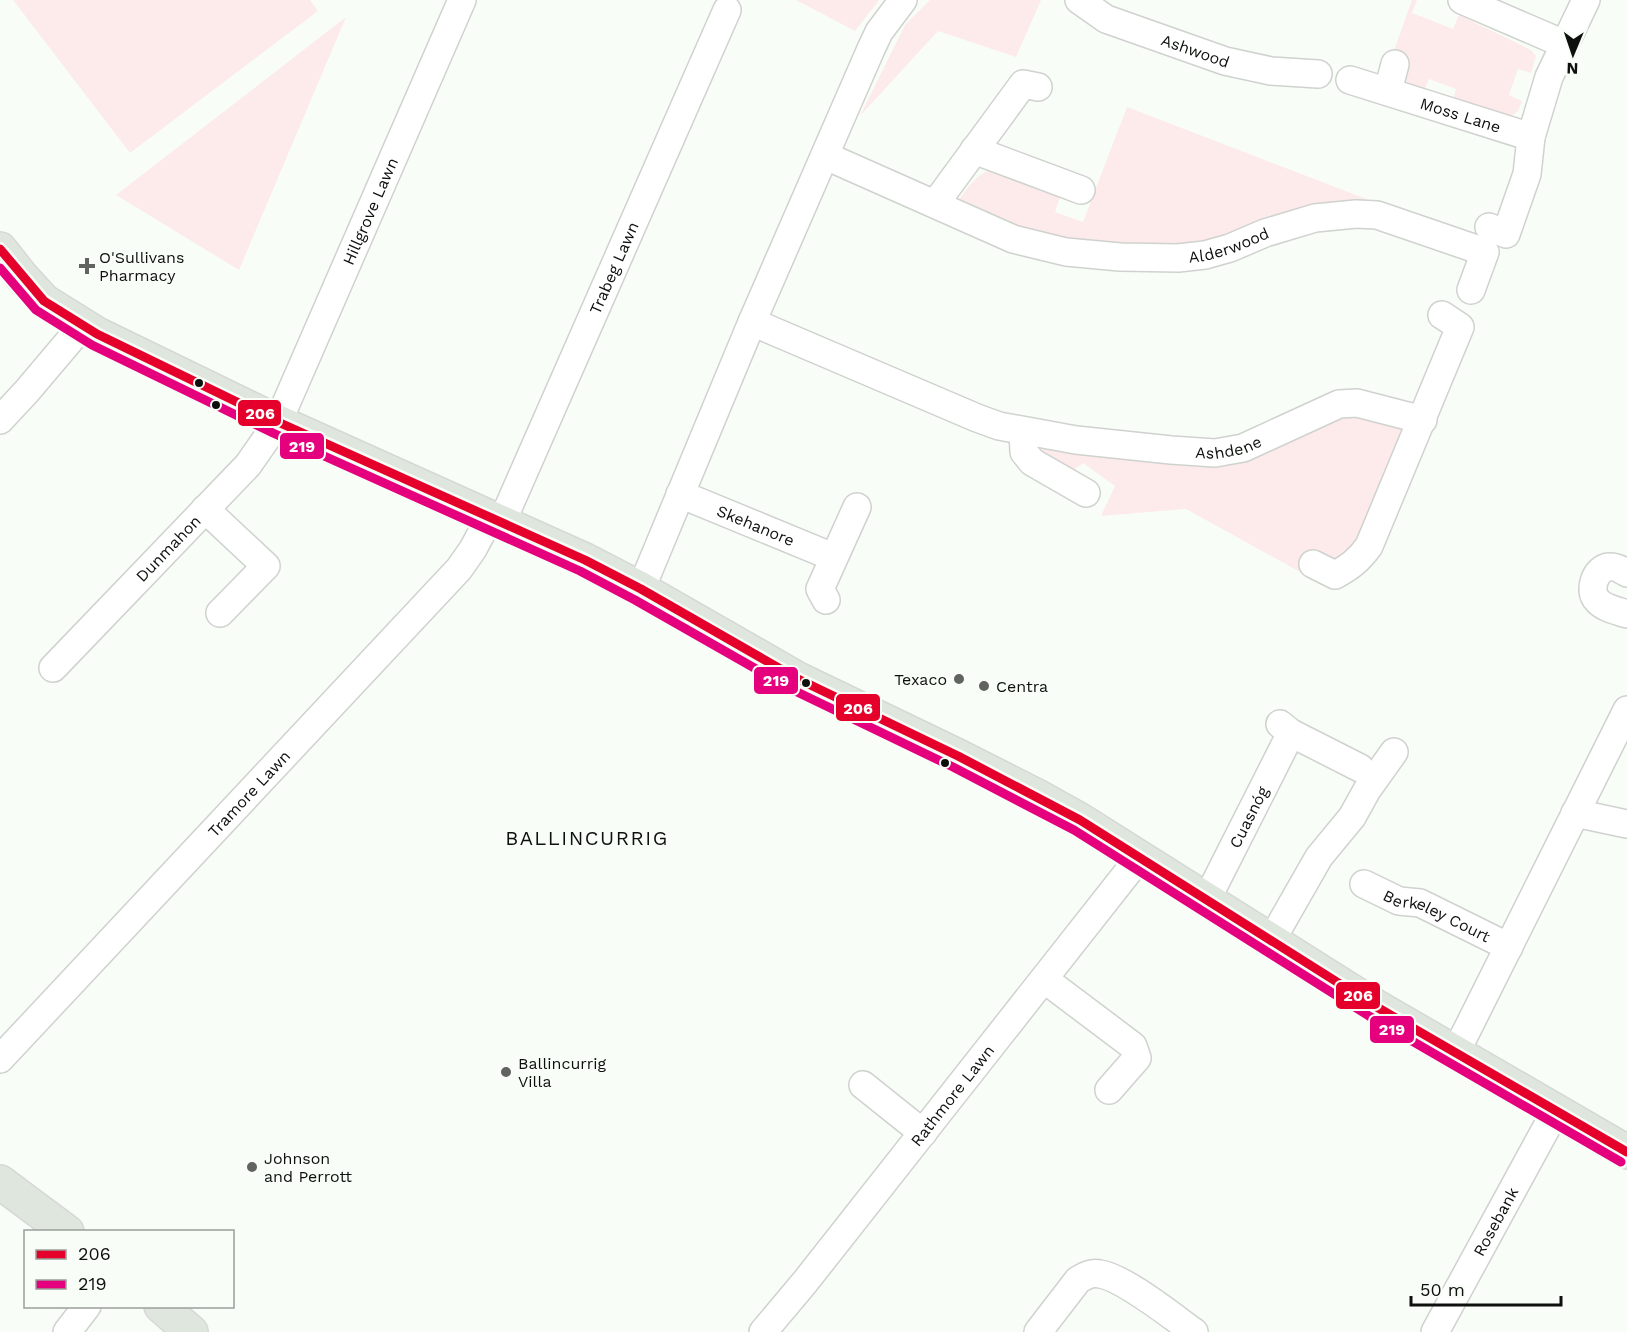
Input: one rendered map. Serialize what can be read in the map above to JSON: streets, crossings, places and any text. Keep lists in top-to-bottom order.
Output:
{
  "streets": {
    "street": [
      "Ashwood",
      "Moss Lane",
      "Hillgrove Lawn",
      "Alderwood",
      "Trabeg Lawn",
      "Ashdene",
      "Skehanore",
      "Dunmahon",
      "Tramore Lawn",
      "Cuasnóg",
      "Berkeley Court",
      "Rathmore Lawn",
      "Rosebank"
    ]
  },
  "crossings": [
    ["Hillgrove Lawn", "Dunmahon"],
    ["Trabeg Lawn", "Tramore Lawn"]
  ],
  "districts": ["BALLINCURRIG"],
  "places": {
    "health": ["O'Sullivans Pharmacy"],
    "other": [
      "Texaco",
      "Centra",
      "Ballincurrig Villa",
      "Johnson and Perrott"
    ]
  },
  "lines": ["transit line 206", "transit line 219"],
  "legend": ["206", "219"],
  "scale_bar": "50 m",
  "north": "bottom"
}
